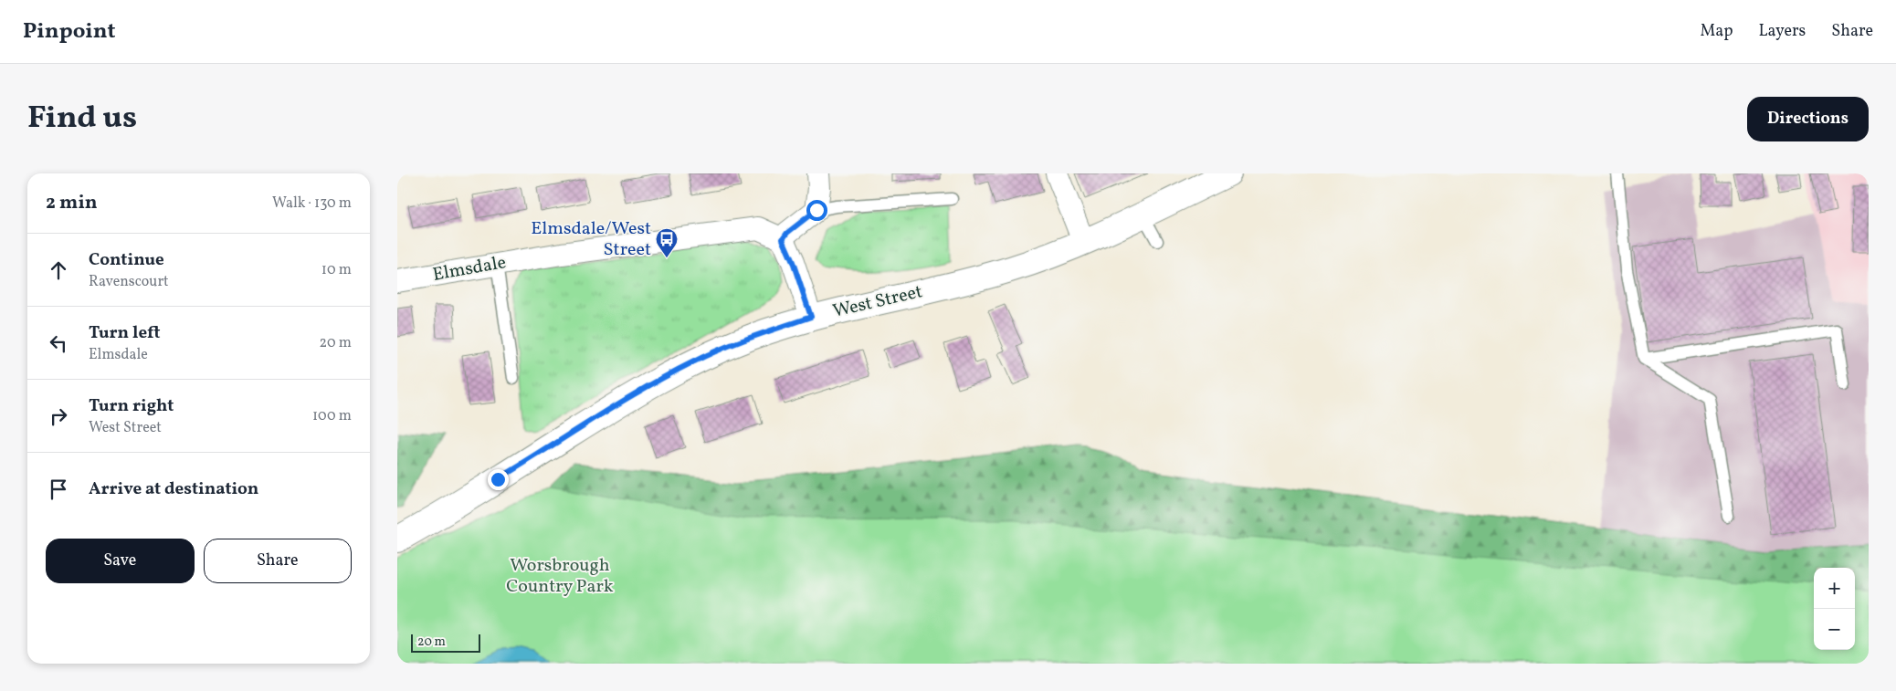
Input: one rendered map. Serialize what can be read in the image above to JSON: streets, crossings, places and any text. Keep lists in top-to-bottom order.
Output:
{
  "streets": {
    "main road": ["West Street"],
    "street": ["Elmsdale"]
  },
  "parks": ["Worsbrough Country Park"],
  "places": {
    "bus stop": ["Elmsdale/West Street"]
  },
  "scale_bar": "20 m",
  "page": {
    "header": "Pinpoint",
    "nav": ["Map", "Layers", "Share"],
    "title": "Find us",
    "buttons": [
      "Directions",
      ["Save", "Share"]
    ],
    "heading": ["2 min", "Walk · 130 m"],
    "list": [
      ["Continue", "Ravenscourt", "10 m"],
      ["Turn left", "Elmsdale", "20 m"],
      ["Turn right", "West Street", "100 m"],
      "Arrive at destination"
    ],
    "map_buttons": ["+", "−"],
    "scale": "20 m"
  }
}
